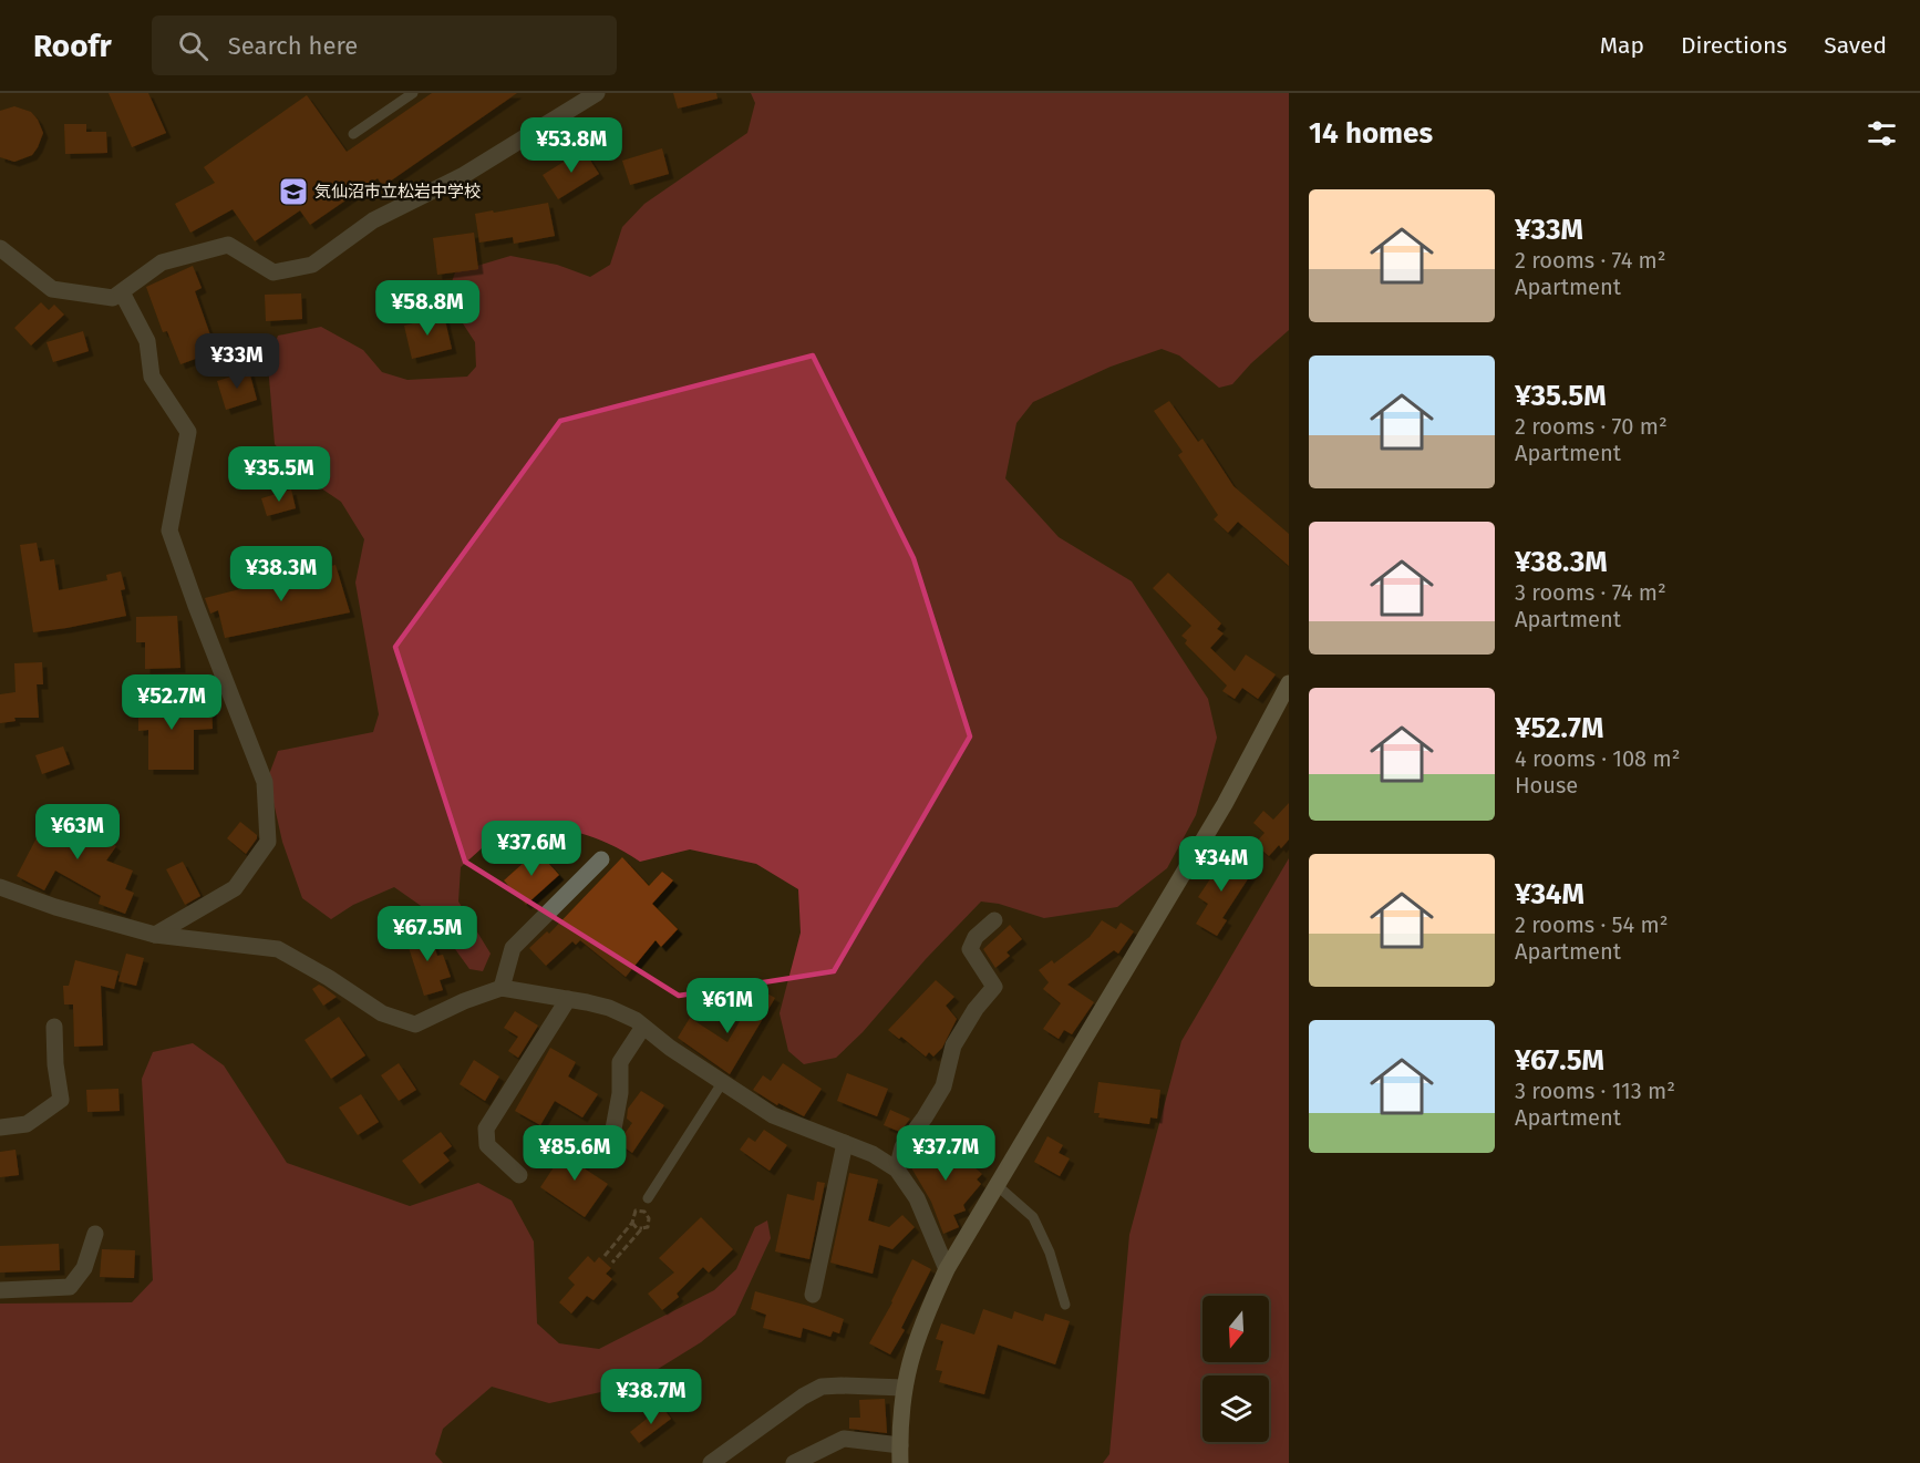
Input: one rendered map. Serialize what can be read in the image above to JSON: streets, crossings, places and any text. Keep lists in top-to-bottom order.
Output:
{
  "places": {
    "school or university": ["気仙沼市立松岩中学校"]
  },
  "north": "bottom",
  "page": {
    "header": "Roofr",
    "search": "Search here",
    "nav": ["Map", "Directions", "Saved"],
    "heading": "14 homes",
    "price": [
      "¥53.8M",
      "¥58.8M",
      "¥33M",
      "¥35.5M",
      "¥38.3M",
      "¥52.7M",
      "¥63M",
      "¥37.6M",
      "¥34M",
      "¥67.5M",
      "¥61M",
      "¥85.6M",
      "¥37.7M",
      "¥38.7M"
    ],
    "list": [
      {
        "name": "¥33M",
        "note": "2 rooms · 74 m² · Apartment"
      },
      {
        "name": "¥35.5M",
        "note": "2 rooms · 70 m² · Apartment"
      },
      {
        "name": "¥38.3M",
        "note": "3 rooms · 74 m² · Apartment"
      },
      {
        "name": "¥52.7M",
        "note": "4 rooms · 108 m² · House"
      },
      {
        "name": "¥34M",
        "note": "2 rooms · 54 m² · Apartment"
      },
      {
        "name": "¥67.5M",
        "note": "3 rooms · 113 m² · Apartment"
      }
    ]
  }
}
